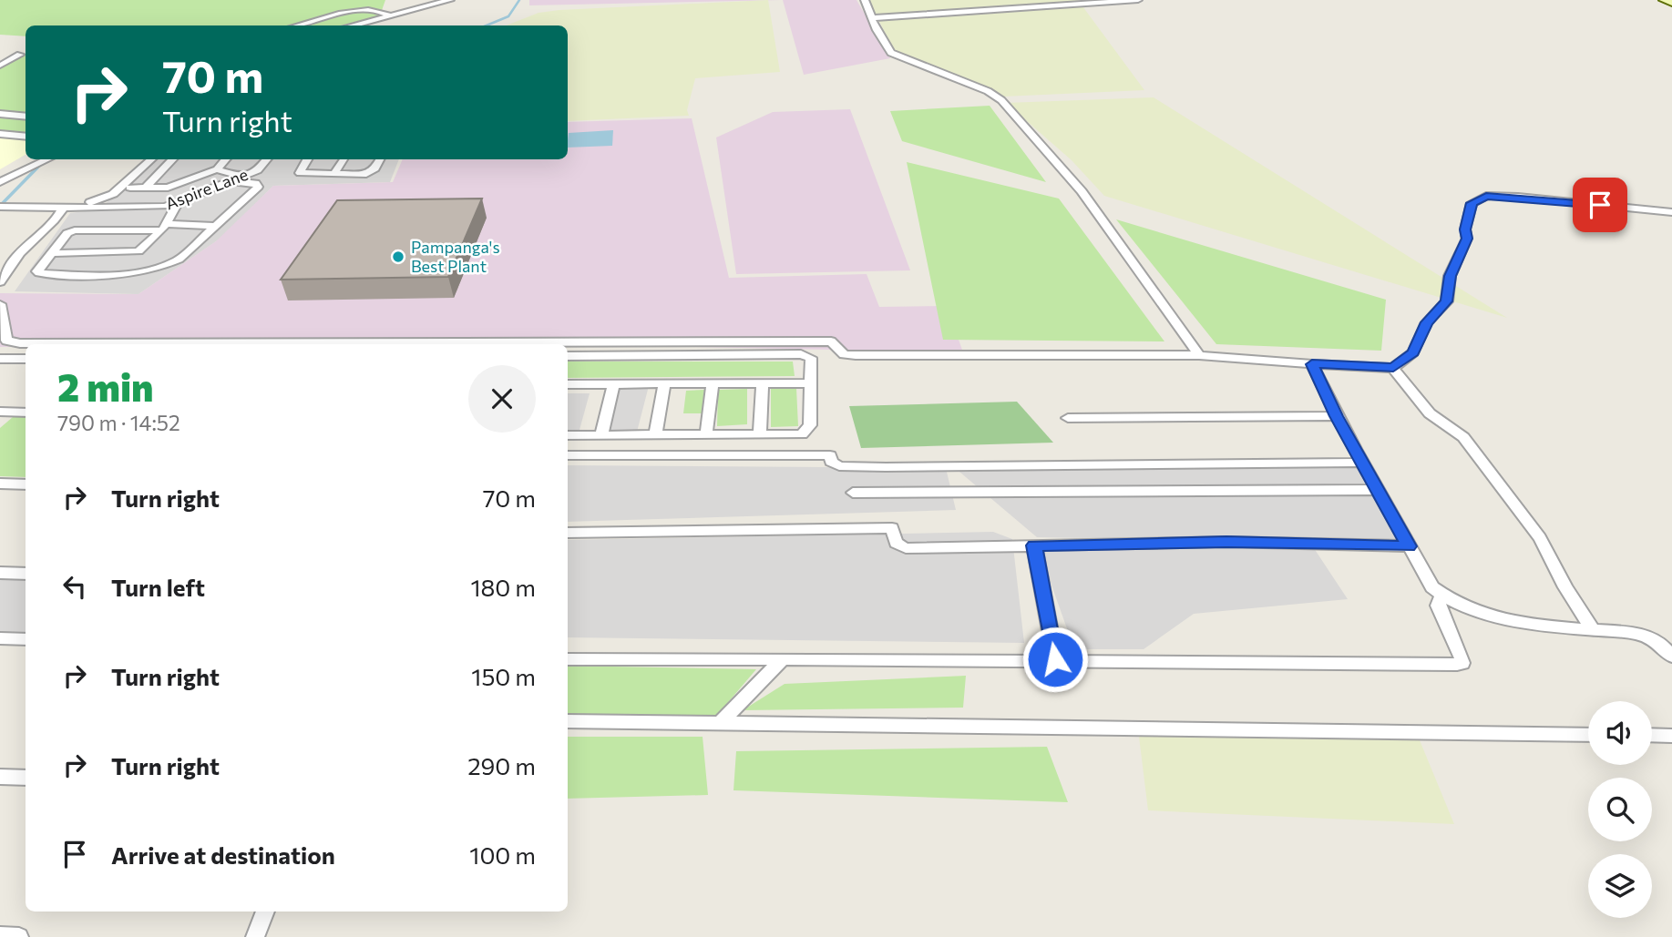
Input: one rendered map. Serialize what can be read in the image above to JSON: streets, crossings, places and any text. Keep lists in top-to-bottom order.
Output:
{
  "streets": {
    "street": ["Aspire Lane"]
  },
  "places": ["Pampanga's Best Plant"],
  "page": {
    "turn": ["70 m", "Turn right"],
    "heading": ["2 min", "790 m · 14:52"],
    "list": [
      {
        "name": "Turn right",
        "value": "70 m"
      },
      {
        "name": "Turn left",
        "value": "180 m"
      },
      {
        "name": "Turn right",
        "value": "150 m"
      },
      {
        "name": "Turn right",
        "value": "290 m"
      },
      {
        "name": "Arrive at destination",
        "value": "100 m"
      }
    ]
  }
}
